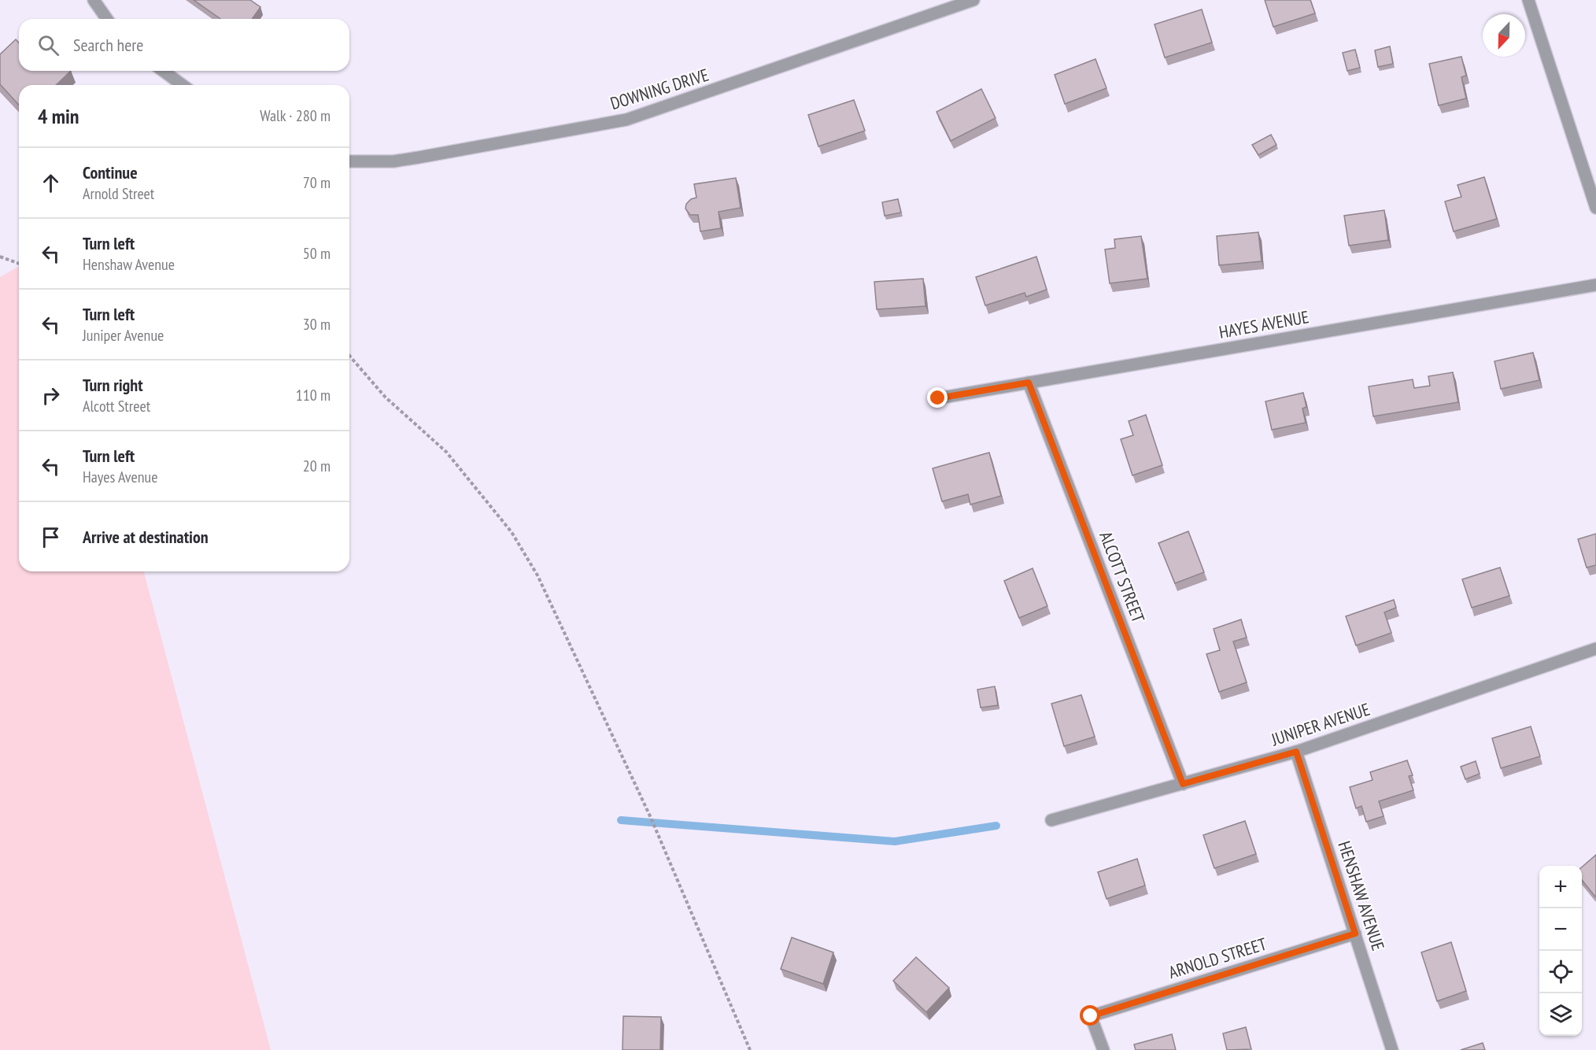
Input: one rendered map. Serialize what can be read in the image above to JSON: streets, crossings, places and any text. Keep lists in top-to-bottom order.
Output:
{
  "streets": {
    "street": [
      "DOWNING DRIVE",
      "HAYES AVENUE",
      "ALCOTT STREET",
      "JUNIPER AVENUE",
      "HENSHAW AVENUE",
      "ARNOLD STREET"
    ]
  },
  "crossings": [
    ["HAYES AVENUE", "ALCOTT STREET"],
    ["ALCOTT STREET", "JUNIPER AVENUE"],
    ["JUNIPER AVENUE", "HENSHAW AVENUE"],
    ["HENSHAW AVENUE", "ARNOLD STREET"]
  ],
  "north": "bottom",
  "page": {
    "search": "Search here",
    "heading": ["4 min", "Walk · 280 m"],
    "list": [
      ["Continue", "Arnold Street", "70 m"],
      ["Turn left", "Henshaw Avenue", "50 m"],
      ["Turn left", "Juniper Avenue", "30 m"],
      ["Turn right", "Alcott Street", "110 m"],
      ["Turn left", "Hayes Avenue", "20 m"],
      "Arrive at destination"
    ],
    "map_buttons": ["+", "−"]
  }
}
